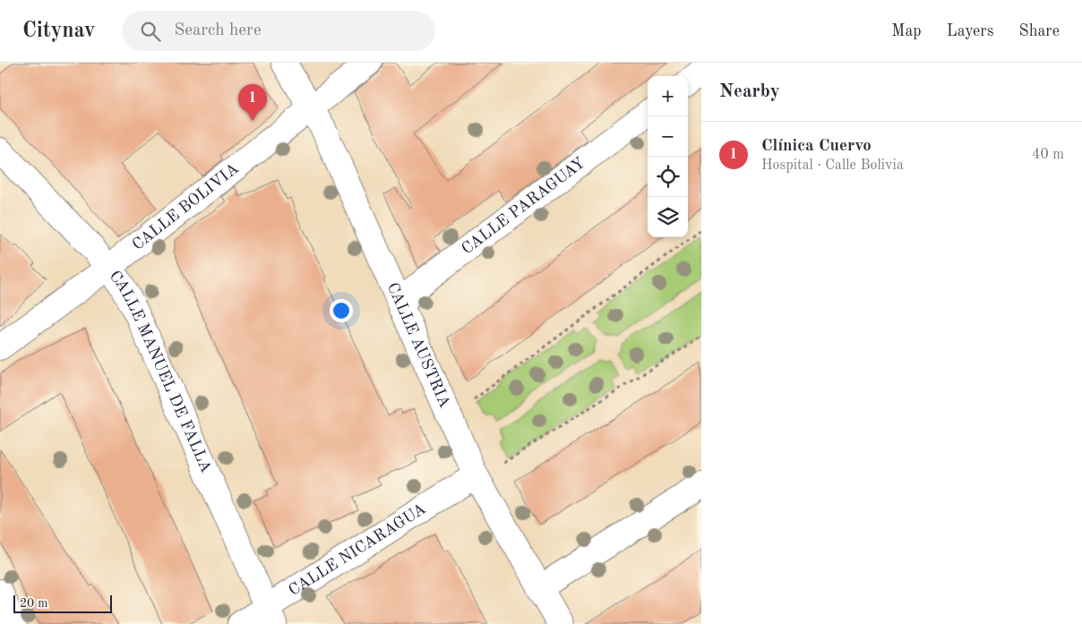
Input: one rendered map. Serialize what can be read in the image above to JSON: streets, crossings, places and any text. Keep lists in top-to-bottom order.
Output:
{
  "streets": {
    "street": [
      "CALLE PARAGUAY",
      "CALLE BOLIVIA",
      "CALLE AUSTRIA",
      "CALLE MANUEL DE FALLA",
      "CALLE NICARAGUA"
    ]
  },
  "crossings": [
    ["CALLE PARAGUAY", "CALLE AUSTRIA"],
    ["CALLE BOLIVIA", "CALLE AUSTRIA"],
    ["CALLE BOLIVIA", "CALLE MANUEL DE FALLA"],
    ["CALLE AUSTRIA", "CALLE NICARAGUA"],
    ["CALLE MANUEL DE FALLA", "CALLE NICARAGUA"]
  ],
  "scale_bar": "20 m",
  "page": {
    "header": "Citynav",
    "search": "Search here",
    "nav": ["Map", "Layers", "Share"],
    "heading": "Nearby",
    "map_buttons": ["+", "−"],
    "pins": "1",
    "list": [
      {
        "mark": "1",
        "name": "Clínica Cuervo",
        "note": "Hospital · Calle Bolivia",
        "value": "40 m"
      }
    ],
    "scale": "20 m"
  }
}
